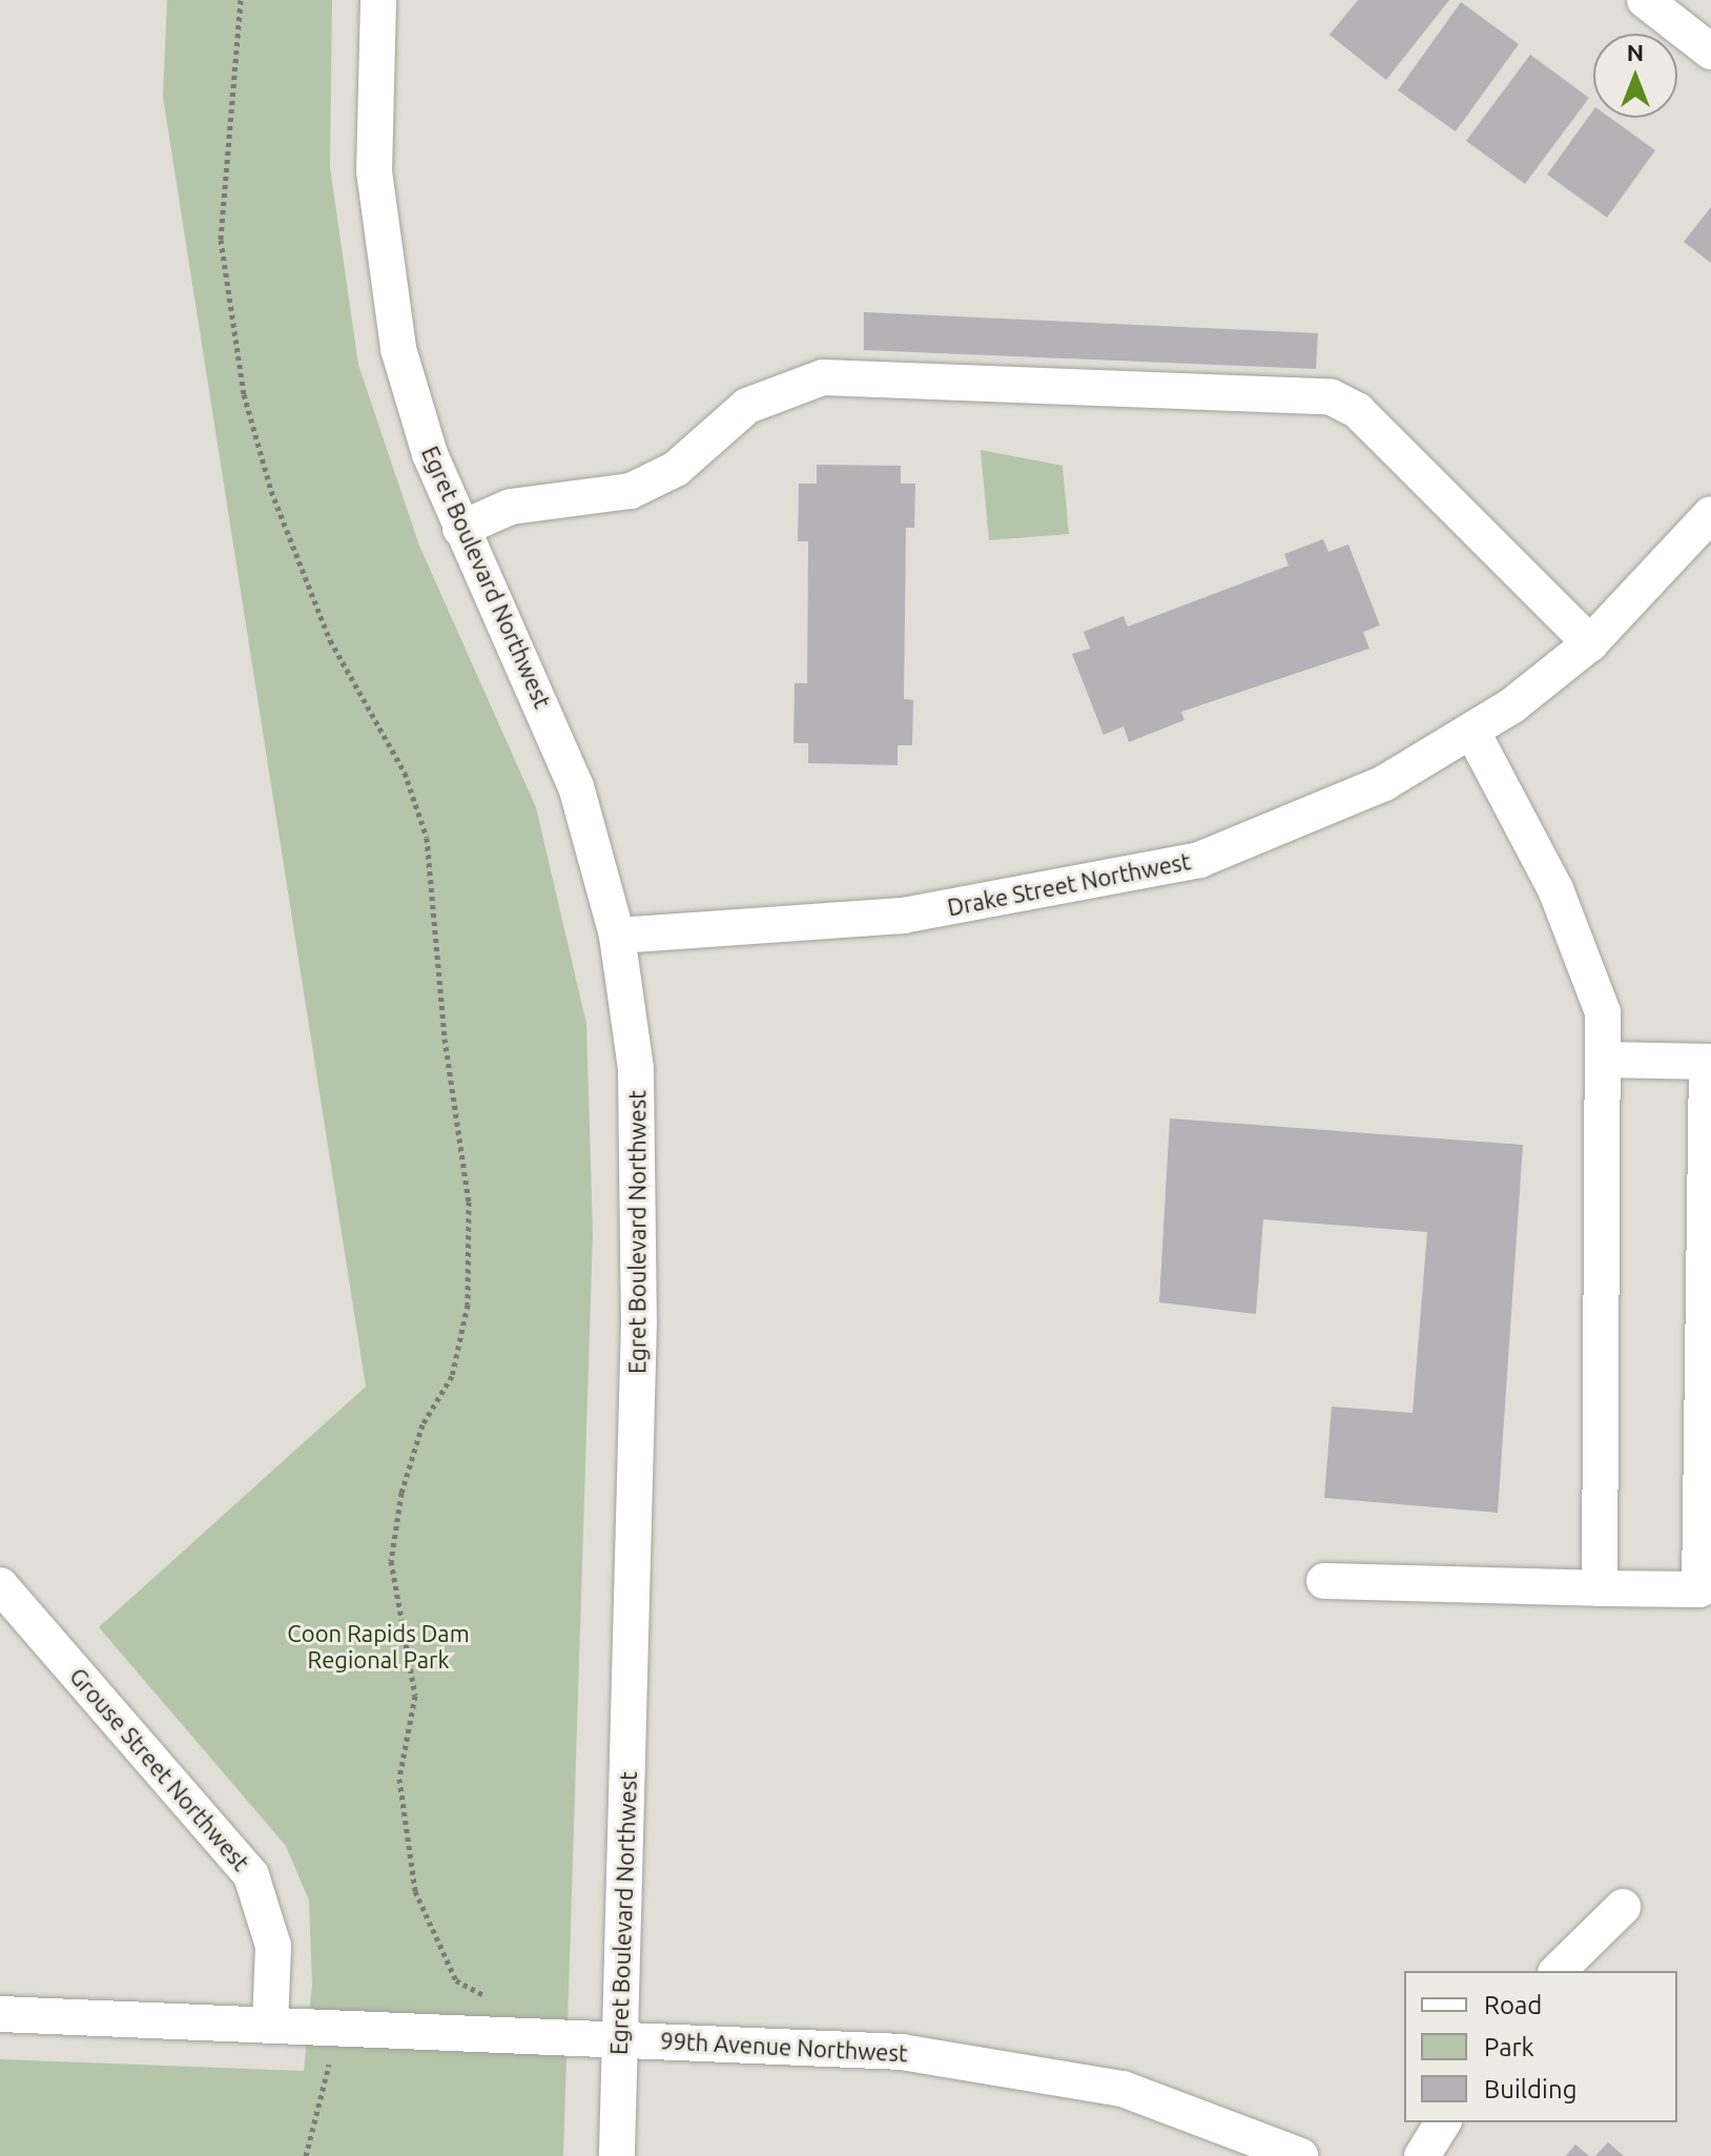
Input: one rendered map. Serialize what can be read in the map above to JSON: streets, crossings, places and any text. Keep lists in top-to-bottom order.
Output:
{
  "streets": {
    "street": [
      "Egret Boulevard Northwest",
      "Drake Street Northwest",
      "Grouse Street Northwest",
      "99th Avenue Northwest"
    ]
  },
  "crossings": [
    ["Egret Boulevard Northwest", "Drake Street Northwest"],
    ["Egret Boulevard Northwest", "99th Avenue Northwest"],
    ["Grouse Street Northwest", "99th Avenue Northwest"]
  ],
  "parks": ["Coon Rapids Dam Regional Park"],
  "legend": ["Road", "Park", "Building"],
  "north": "top"
}
